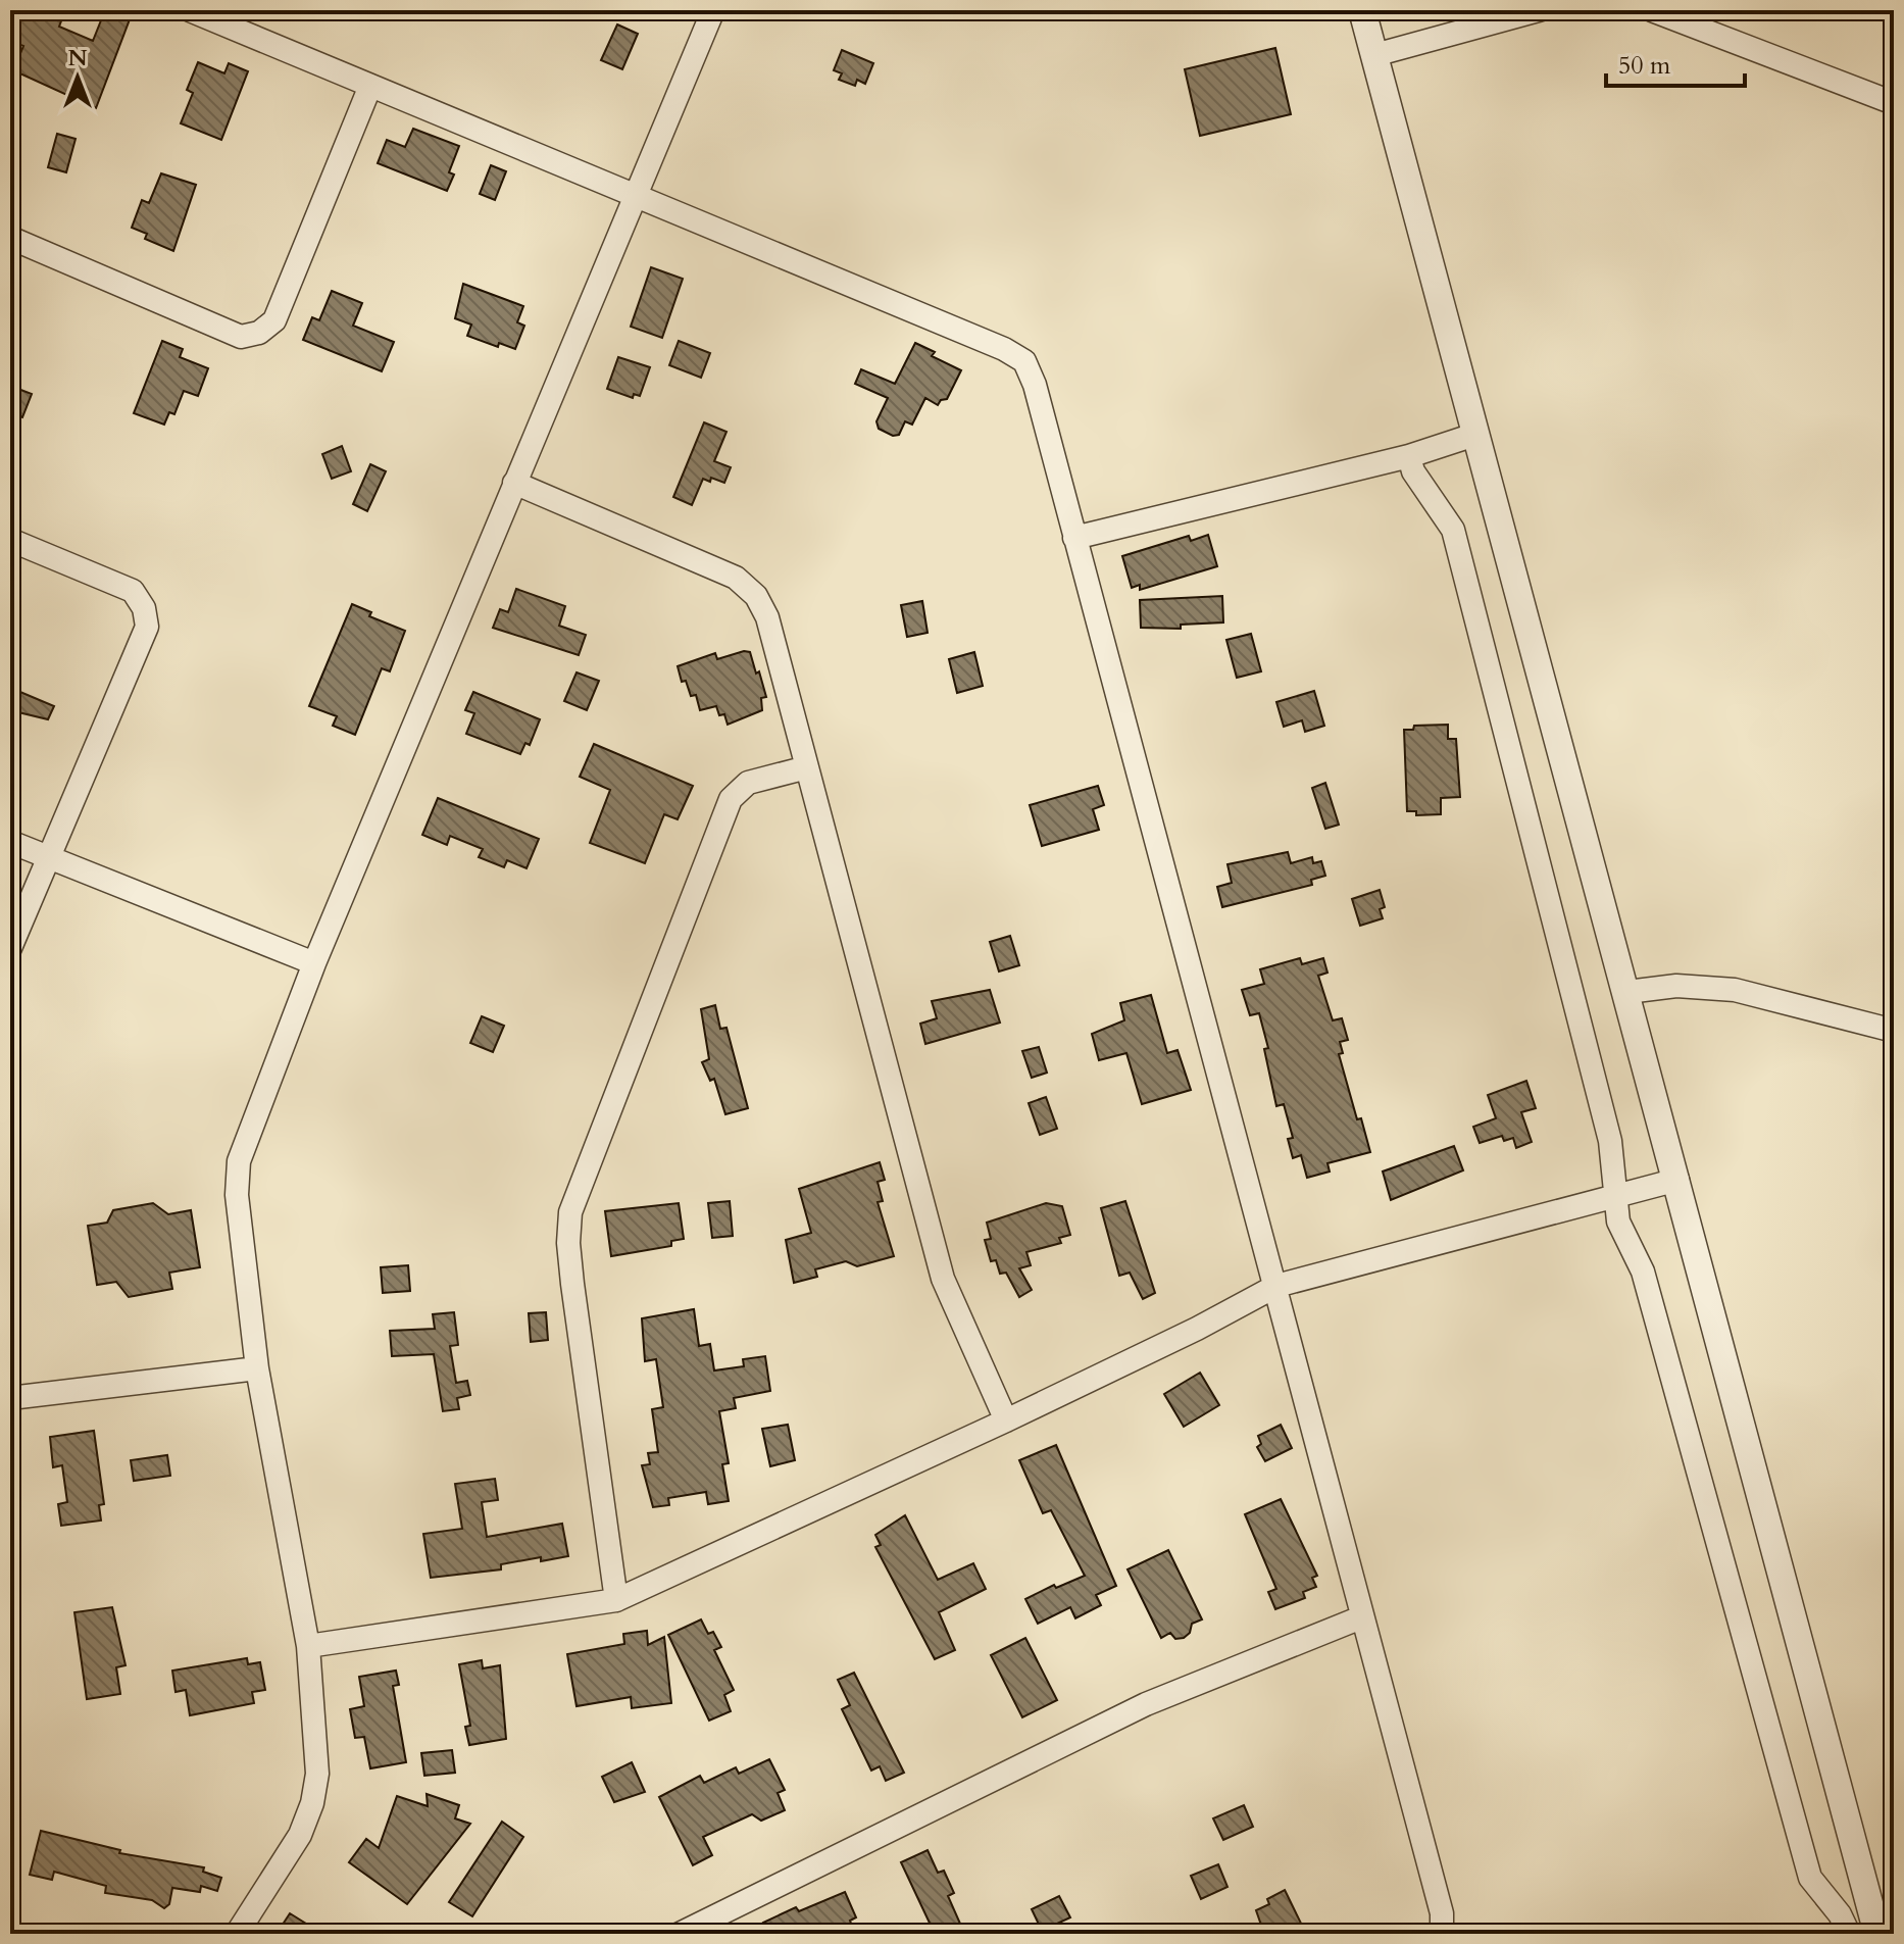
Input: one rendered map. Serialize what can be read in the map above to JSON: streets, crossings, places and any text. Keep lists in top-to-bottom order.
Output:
{
  "scale_bar": "50 m",
  "north": "top"
}
